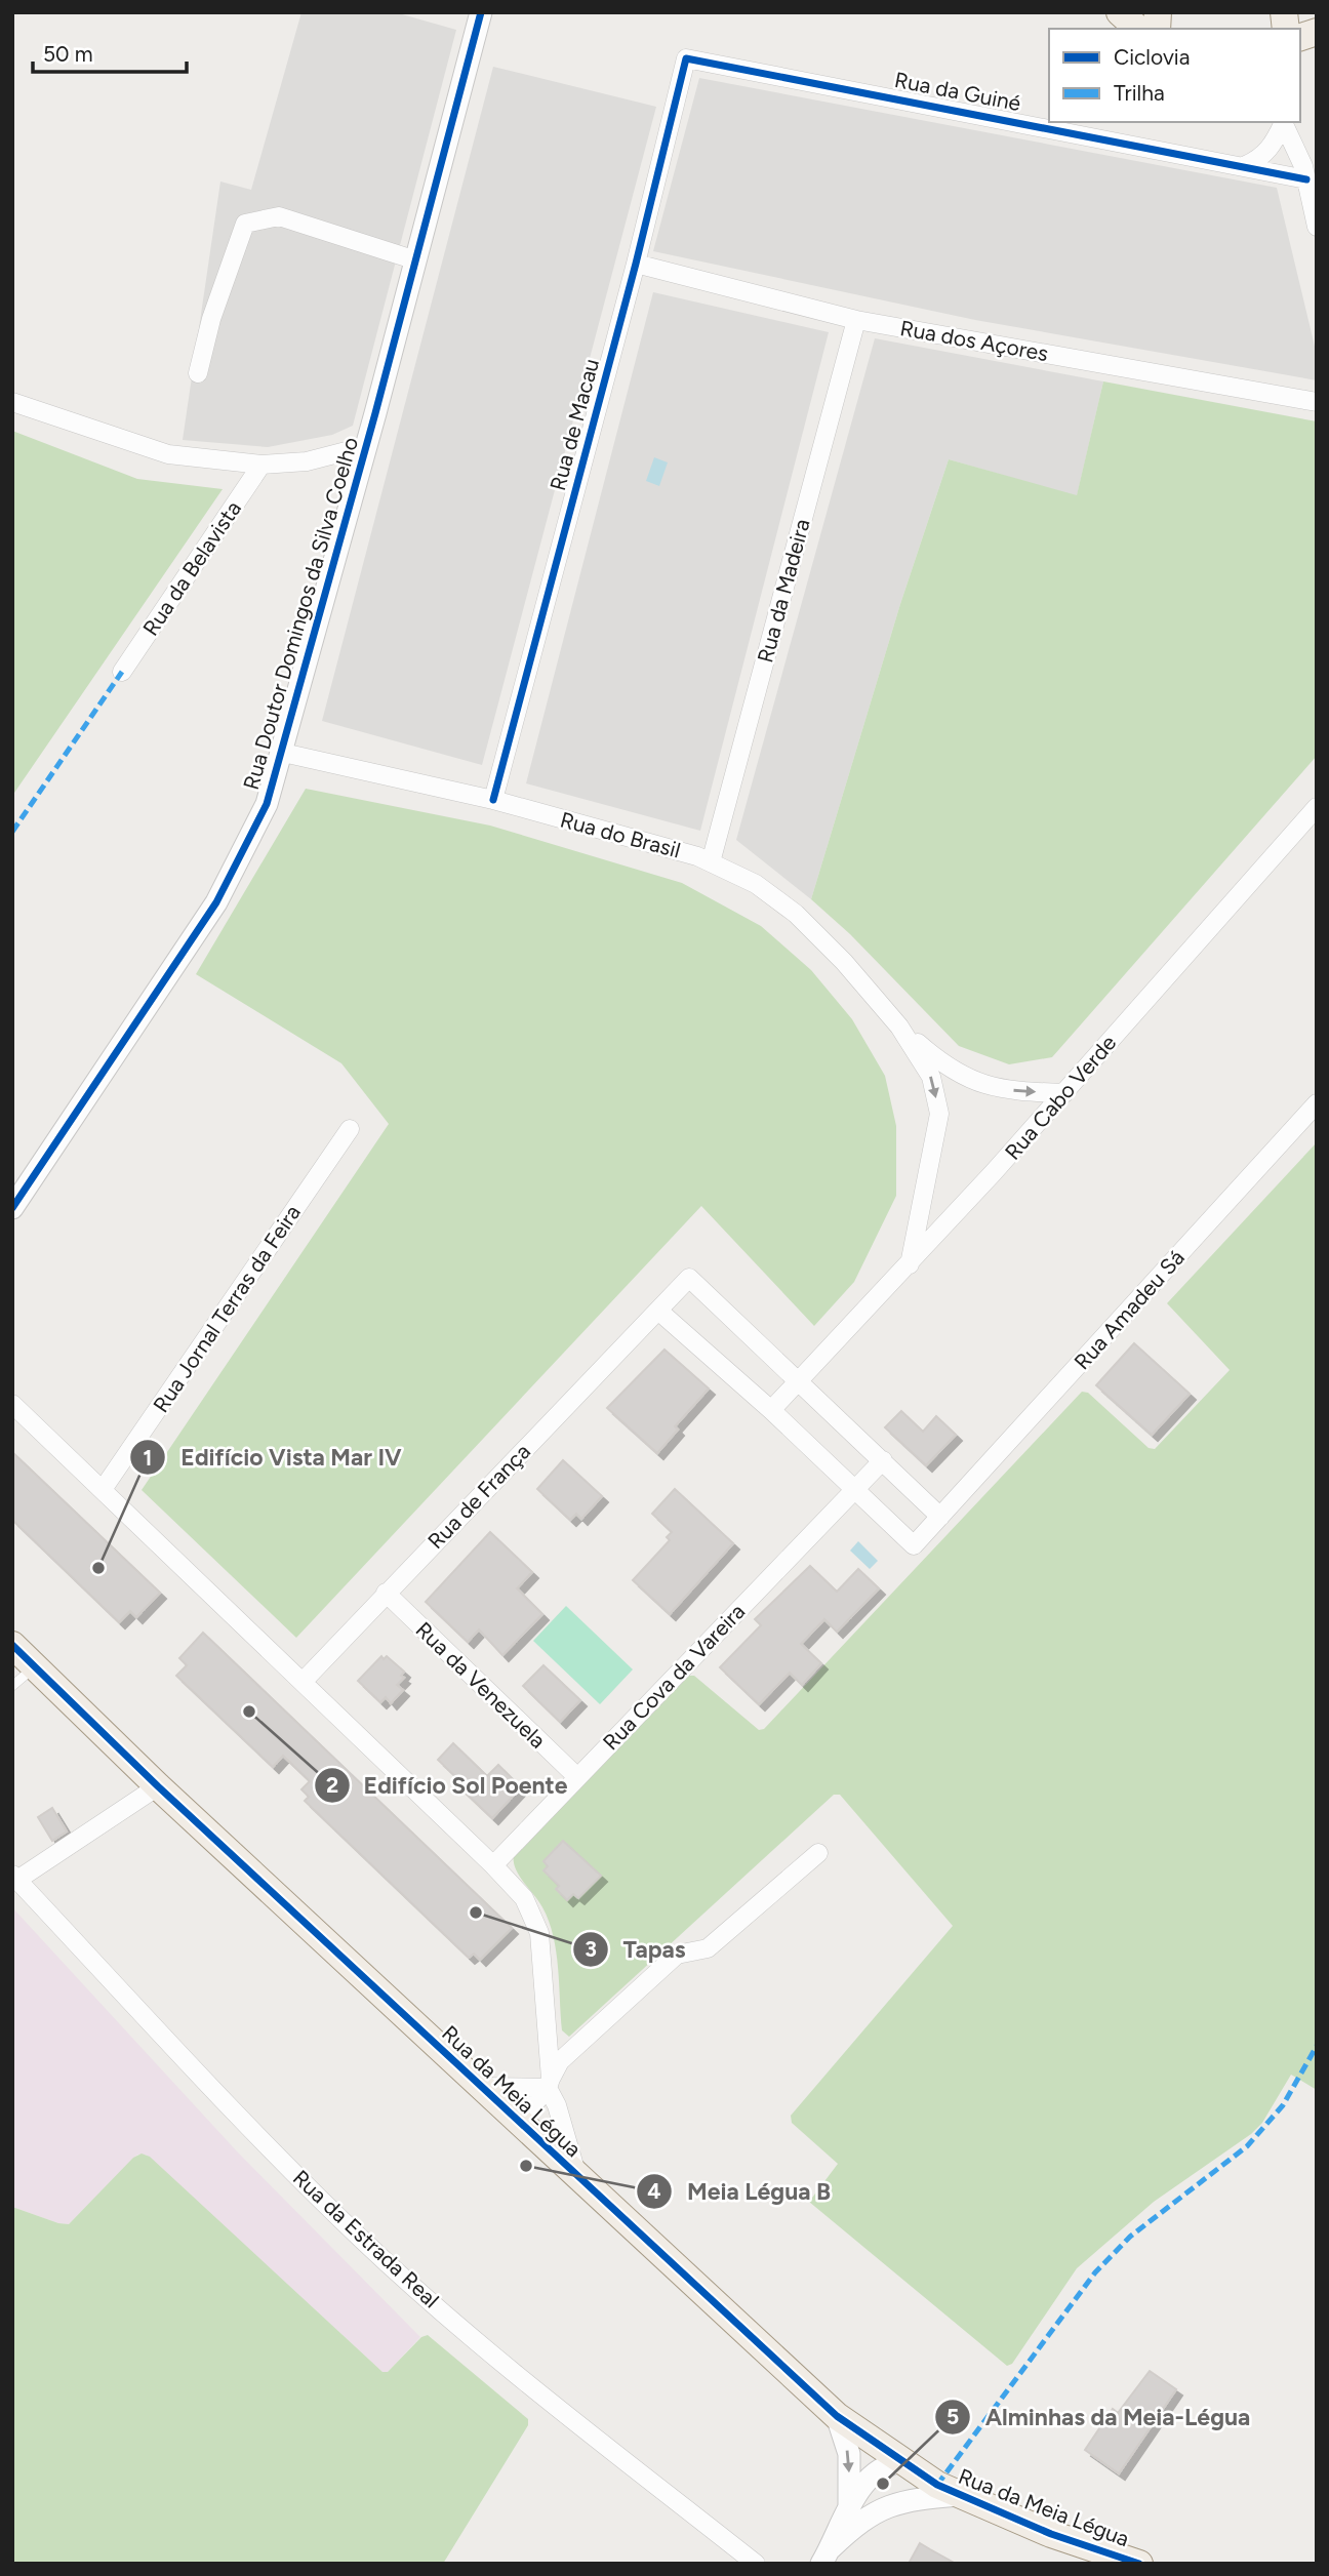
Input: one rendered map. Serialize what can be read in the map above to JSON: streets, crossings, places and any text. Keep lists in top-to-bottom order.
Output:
{
  "streets": {
    "main road": ["Rua da Meia Légua"],
    "street": [
      "Rua da Guiné",
      "Rua dos Açores",
      "Rua de Macau",
      "Rua da Belavista",
      "Rua da Madeira",
      "Rua Doutor Domingos da Silva Coelho",
      "Rua do Brasil",
      "Rua Cabo Verde",
      "Rua Jornal Terras da Feira",
      "Rua Amadeu Sá",
      "Rua de França",
      "Rua Cova da Vareira",
      "Rua da Venezuela",
      "Rua da Estrada Real"
    ]
  },
  "crossings": [
    ["Rua da Guiné", "Rua de Macau"],
    ["Rua dos Açores", "Rua de Macau"],
    ["Rua dos Açores", "Rua da Madeira"],
    ["Rua de Macau", "Rua do Brasil"],
    ["Rua da Madeira", "Rua do Brasil"],
    ["Rua Doutor Domingos da Silva Coelho", "Rua do Brasil"],
    ["Rua do Brasil", "Rua Cabo Verde"],
    ["Rua Cabo Verde", "Rua de França"],
    ["Rua Amadeu Sá", "Rua Cova da Vareira"],
    ["Rua de França", "Rua da Venezuela"],
    ["Rua Cova da Vareira", "Rua da Venezuela"]
  ],
  "places": [
    "Edifício Vista Mar IV",
    "Edifício Sol Poente",
    "Tapas",
    "Meia Légua B",
    "Alminhas da Meia-Légua"
  ],
  "legend": ["Ciclovia", "Trilha"],
  "scale_bar": "50 m"
}
